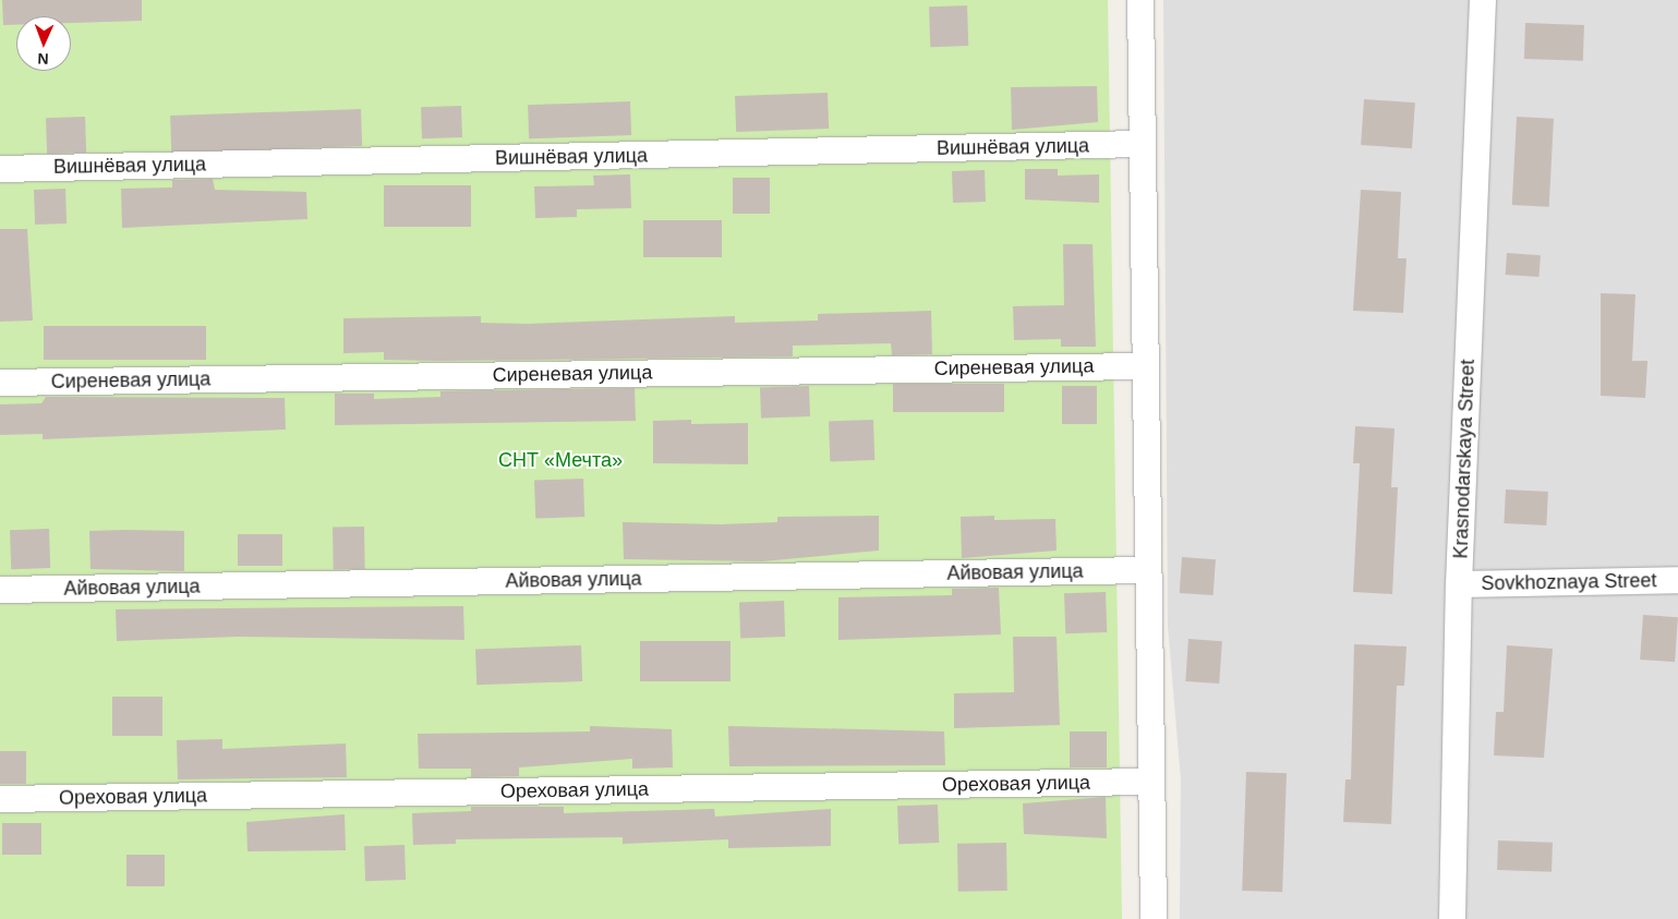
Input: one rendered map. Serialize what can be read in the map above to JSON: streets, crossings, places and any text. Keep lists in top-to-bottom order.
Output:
{
  "streets": {
    "street": [
      "Вишнёвая улица",
      "Сиреневая улица",
      "Krasnodarskaya Street",
      "Айвовая улица",
      "Sovkhoznaya Street",
      "Ореховая улица"
    ]
  },
  "crossings": [
    ["Krasnodarskaya Street", "Sovkhoznaya Street"]
  ],
  "parks": ["СНТ «Мечта»"],
  "north": "bottom"
}
